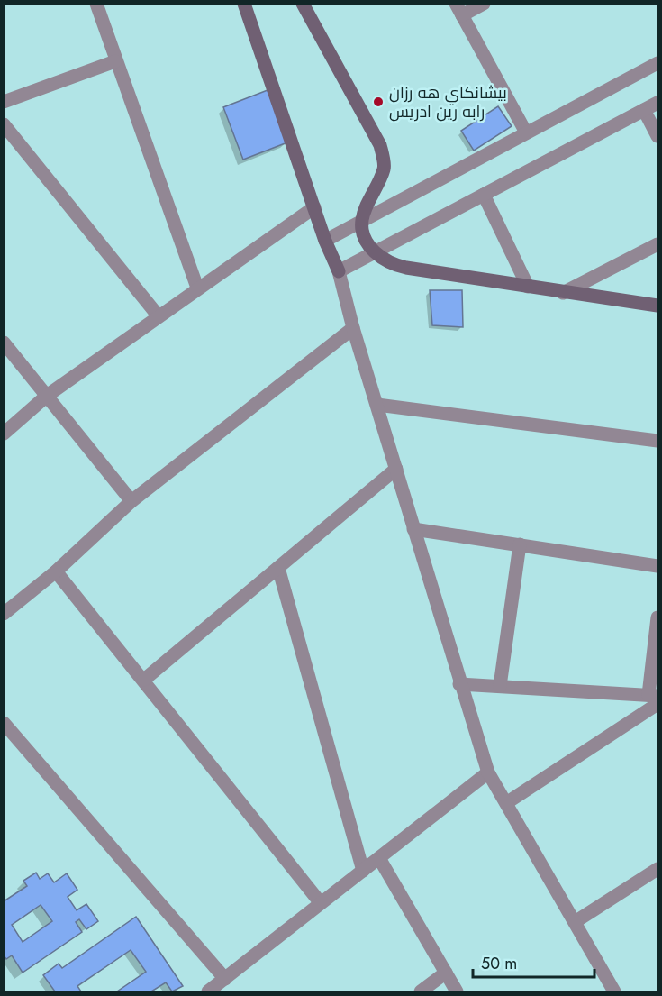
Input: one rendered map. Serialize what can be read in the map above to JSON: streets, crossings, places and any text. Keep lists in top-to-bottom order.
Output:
{
  "places": ["بيشانكاي هه رزان رابه رين ادريس"],
  "scale_bar": "50 m"
}
